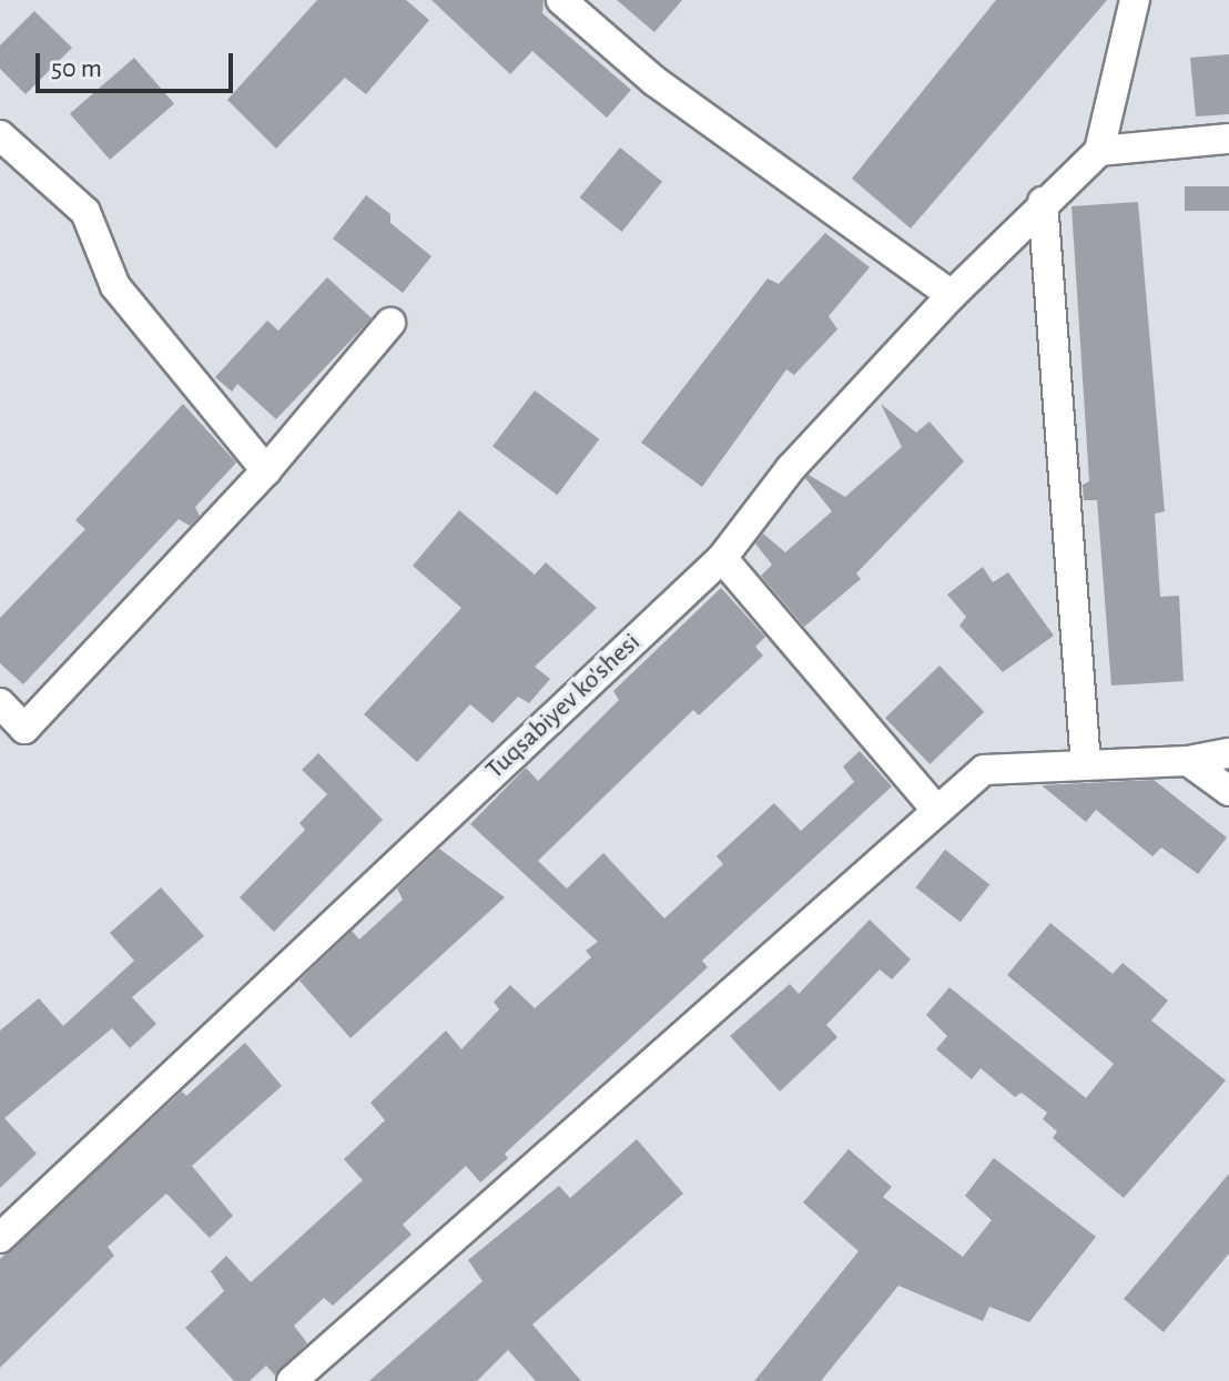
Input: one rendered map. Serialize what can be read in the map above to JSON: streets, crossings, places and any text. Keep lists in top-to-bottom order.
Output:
{
  "streets": {
    "street": ["Tuqsabiyev ko'shesi"]
  },
  "scale_bar": "50 m"
}
